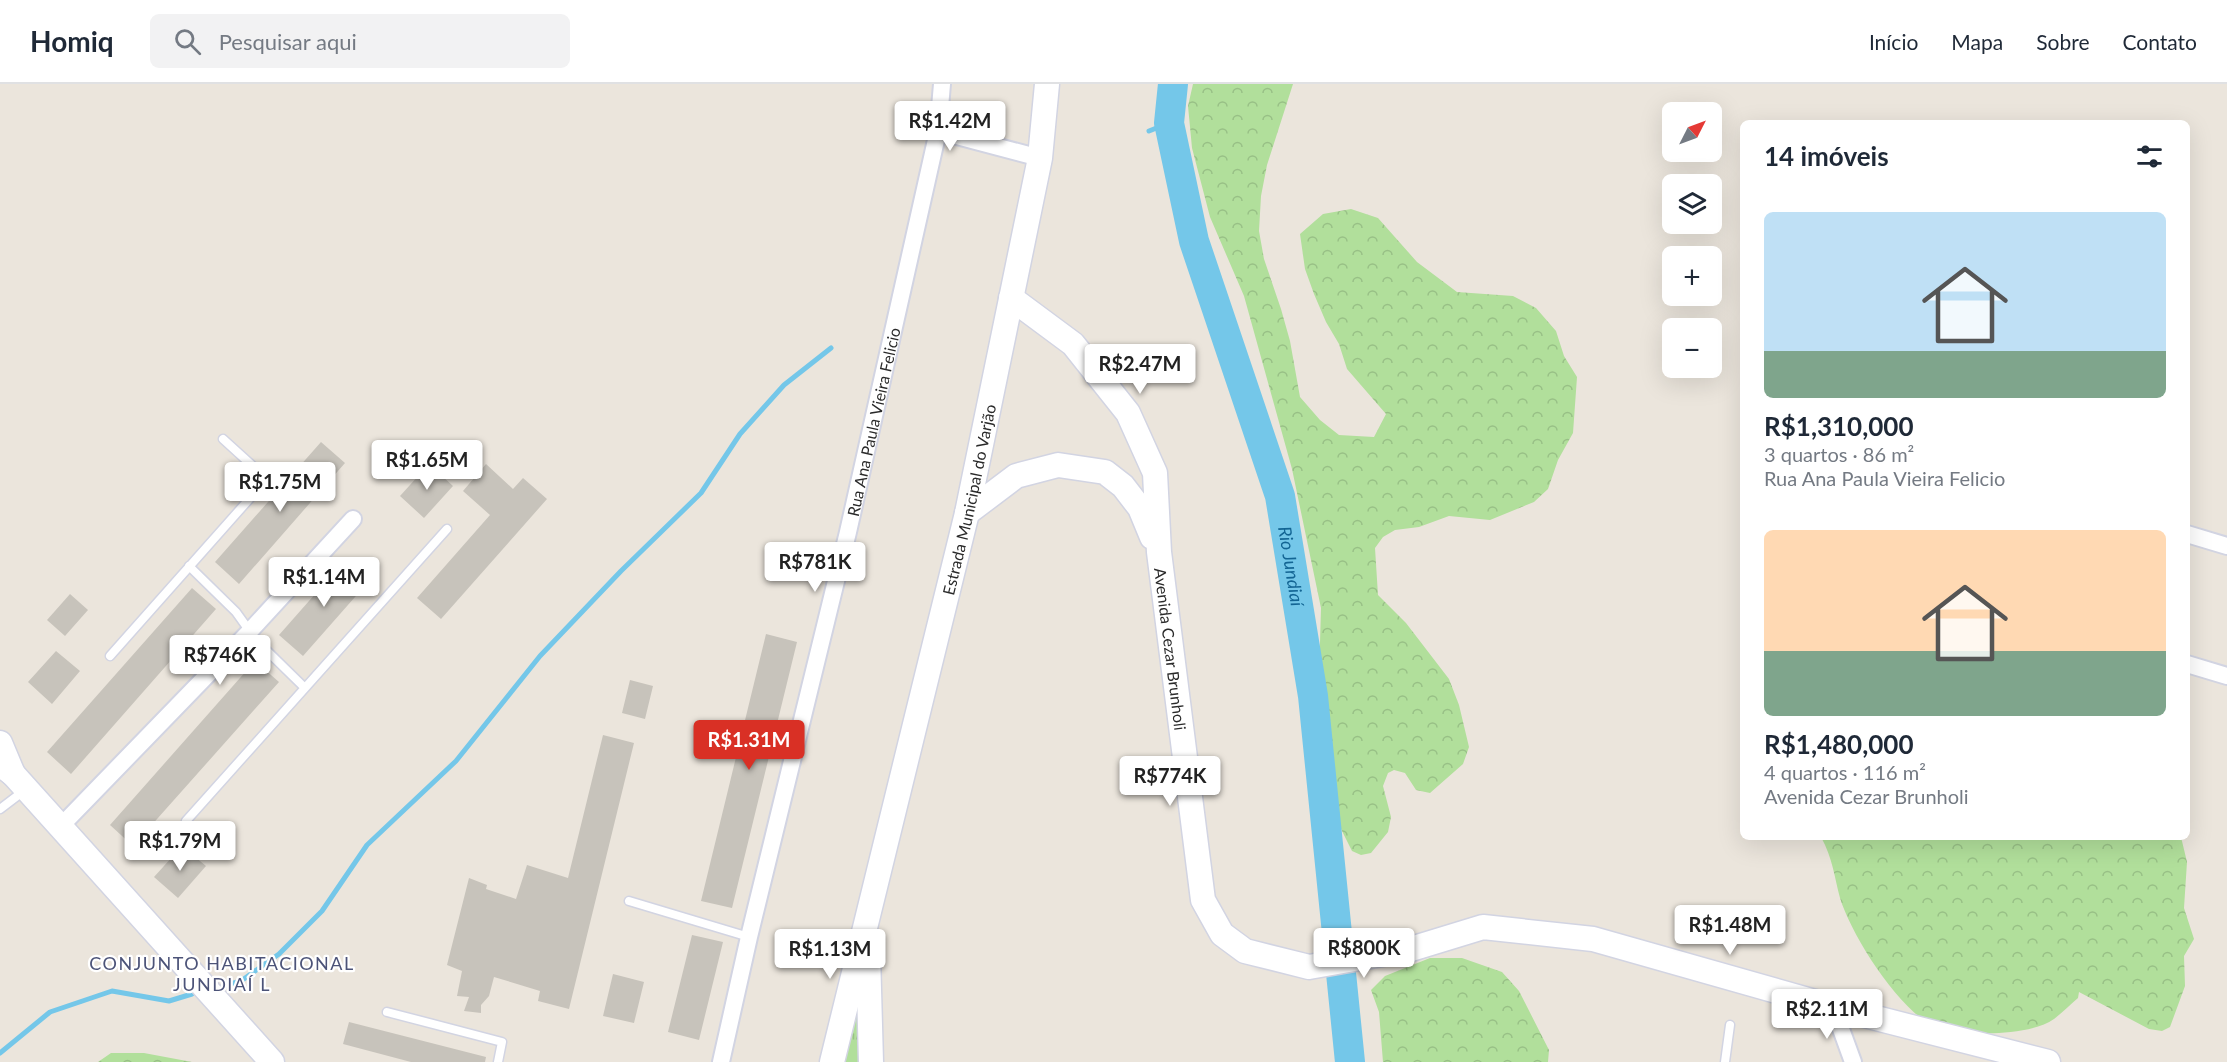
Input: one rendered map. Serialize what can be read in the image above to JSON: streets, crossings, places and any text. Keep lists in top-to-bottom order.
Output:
{
  "streets": {
    "main road": ["Estrada Municipal do Varjão", "Avenida Cezar Brunholi"],
    "street": ["Rua Ana Paula Vieira Felicio"]
  },
  "crossings": [
    ["Estrada Municipal do Varjão", "Avenida Cezar Brunholi"]
  ],
  "districts": ["CONJUNTO HABITACIONAL JUNDIAÍ L"],
  "water": ["Rio Jundiaí"],
  "north": "top right",
  "page": {
    "header": "Homiq",
    "search": "Pesquisar aqui",
    "nav": [
      "Início",
      "Mapa",
      "Sobre",
      "Contato"
    ],
    "price": [
      "R$1.42M",
      "R$2.47M",
      "R$1.65M",
      "R$1.75M",
      "R$781K",
      "R$1.14M",
      "R$746K",
      "R$1.31M",
      "R$774K",
      "R$1.79M",
      "R$1.48M",
      "R$800K",
      "R$1.13M",
      "R$2.11M"
    ],
    "map_buttons": ["+", "−"],
    "heading": "14 imóveis",
    "list": [
      {
        "name": "R$1,310,000",
        "note": "3 quartos · 86 m² · Rua Ana Paula Vieira Felicio"
      },
      {
        "name": "R$1,480,000",
        "note": "4 quartos · 116 m² · Avenida Cezar Brunholi"
      }
    ]
  }
}
